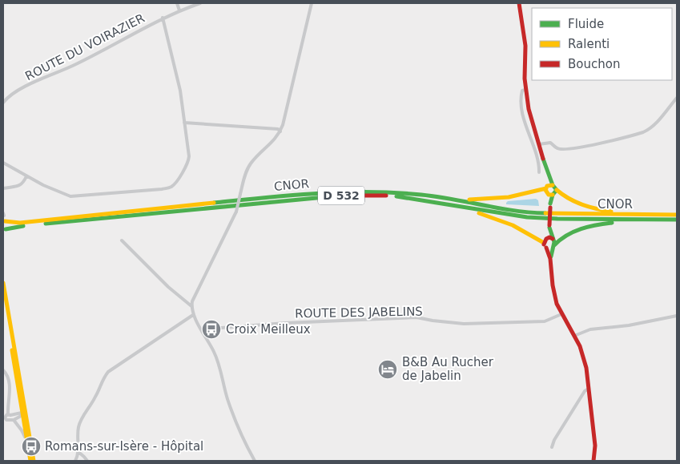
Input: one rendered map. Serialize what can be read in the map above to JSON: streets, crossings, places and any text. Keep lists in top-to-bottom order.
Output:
{
  "streets": {
    "main road": ["CNOR", "D 532"],
    "street": ["ROUTE DU VOIRAZIER", "ROUTE DES JABELINS"]
  },
  "places": {
    "bus stop": ["Croix Meilleux", "Romans-sur-Isère - Hôpital"],
    "hotel": ["B&B Au Rucher de Jabelin"]
  },
  "legend": ["Fluide", "Ralenti", "Bouchon"]
}
